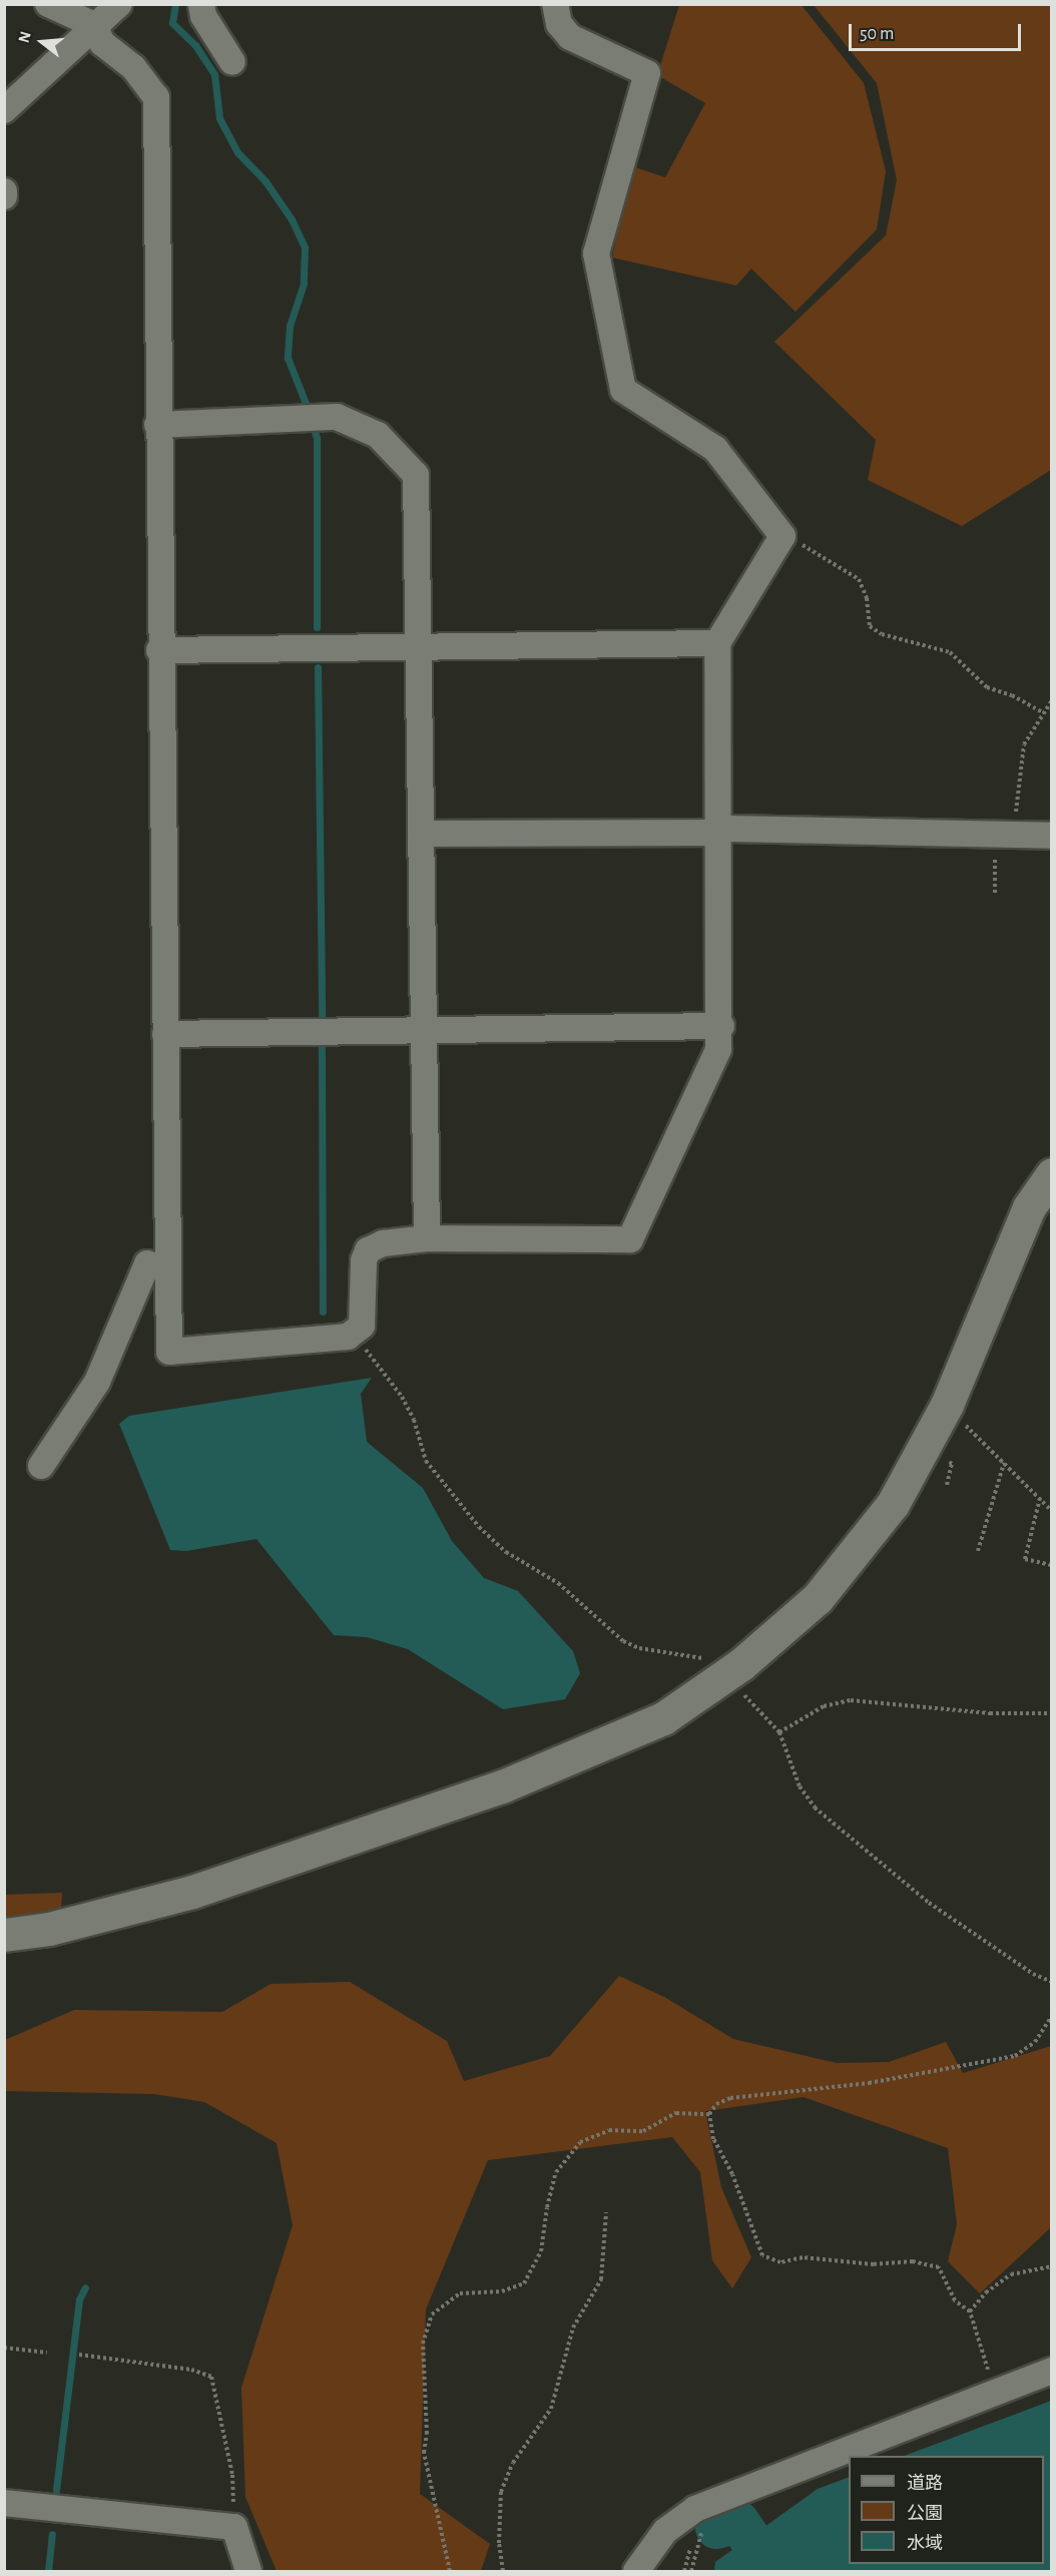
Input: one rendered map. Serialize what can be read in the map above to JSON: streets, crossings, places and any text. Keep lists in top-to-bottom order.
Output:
{
  "legend": ["道路", "公園", "水域"],
  "scale_bar": "50 m",
  "north": "left"
}
